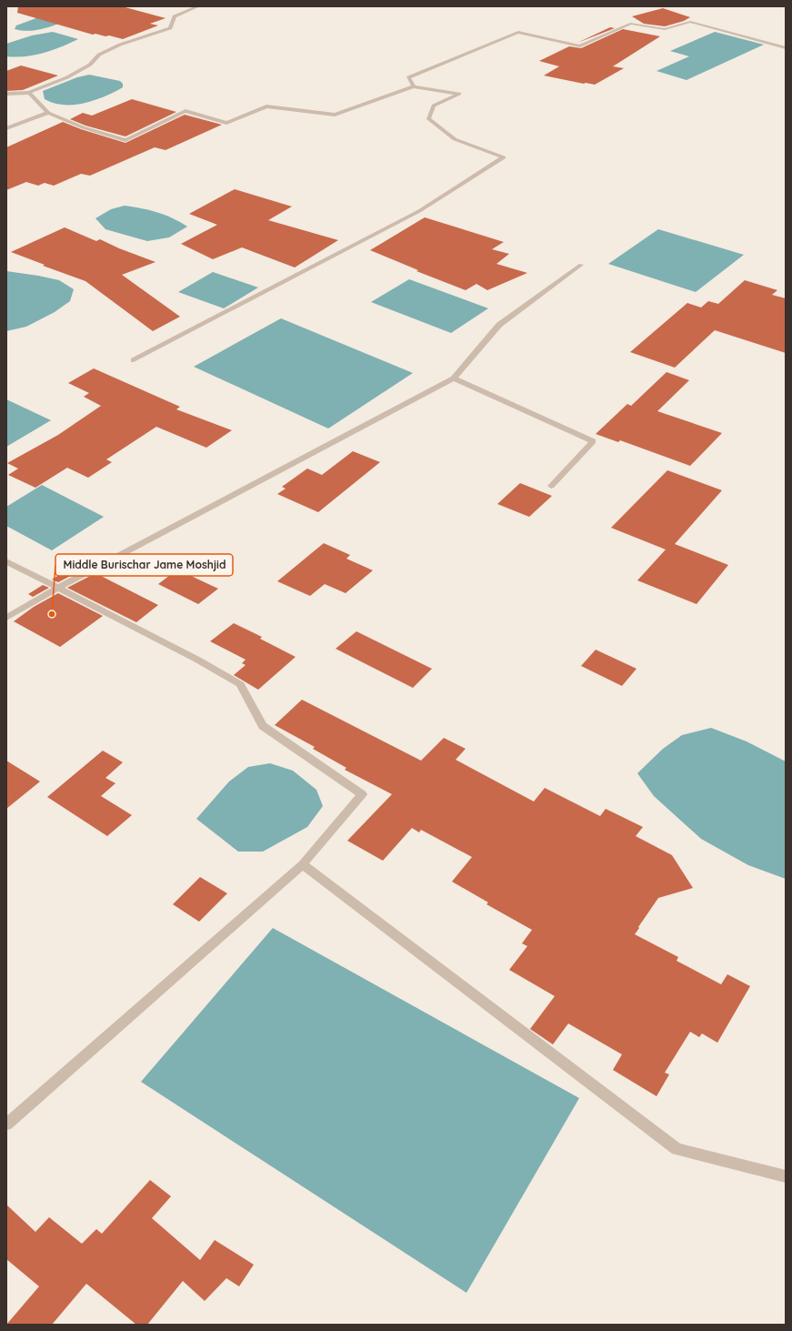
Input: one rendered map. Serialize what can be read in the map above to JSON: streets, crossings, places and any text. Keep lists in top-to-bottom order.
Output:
{
  "places": ["Middle Burischar Jame Moshjid"]
}
